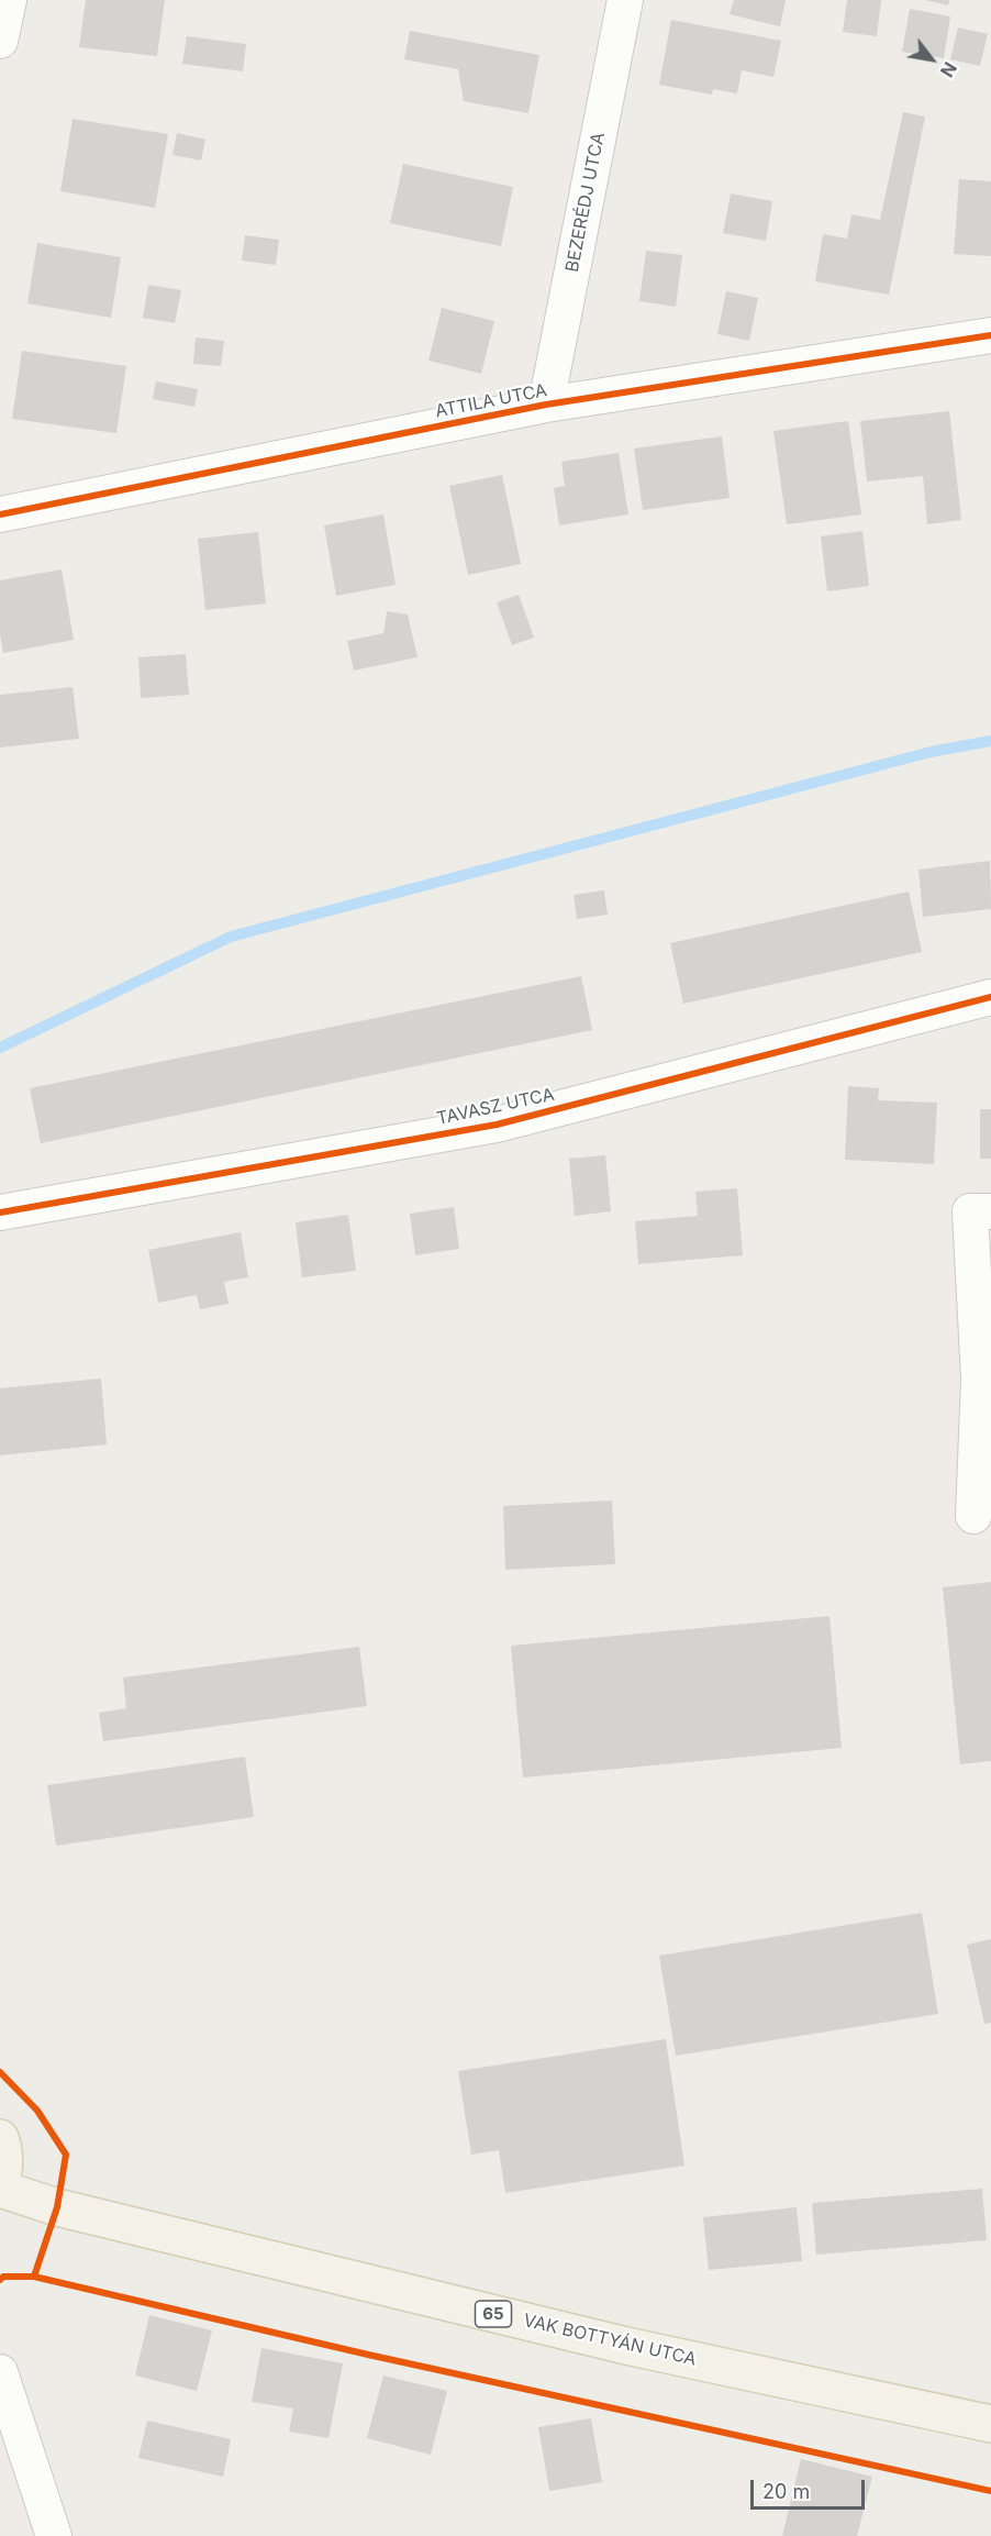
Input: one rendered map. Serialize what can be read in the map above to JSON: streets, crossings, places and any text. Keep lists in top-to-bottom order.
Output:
{
  "streets": {
    "main road": ["65", "VAK BOTTYÁN UTCA"],
    "street": ["BEZERÉDJ UTCA", "ATTILA UTCA", "TAVASZ UTCA"]
  },
  "crossings": [
    ["BEZERÉDJ UTCA", "ATTILA UTCA"],
    ["65", "VAK BOTTYÁN UTCA"]
  ],
  "scale_bar": "20 m",
  "north": "bottom right"
}
